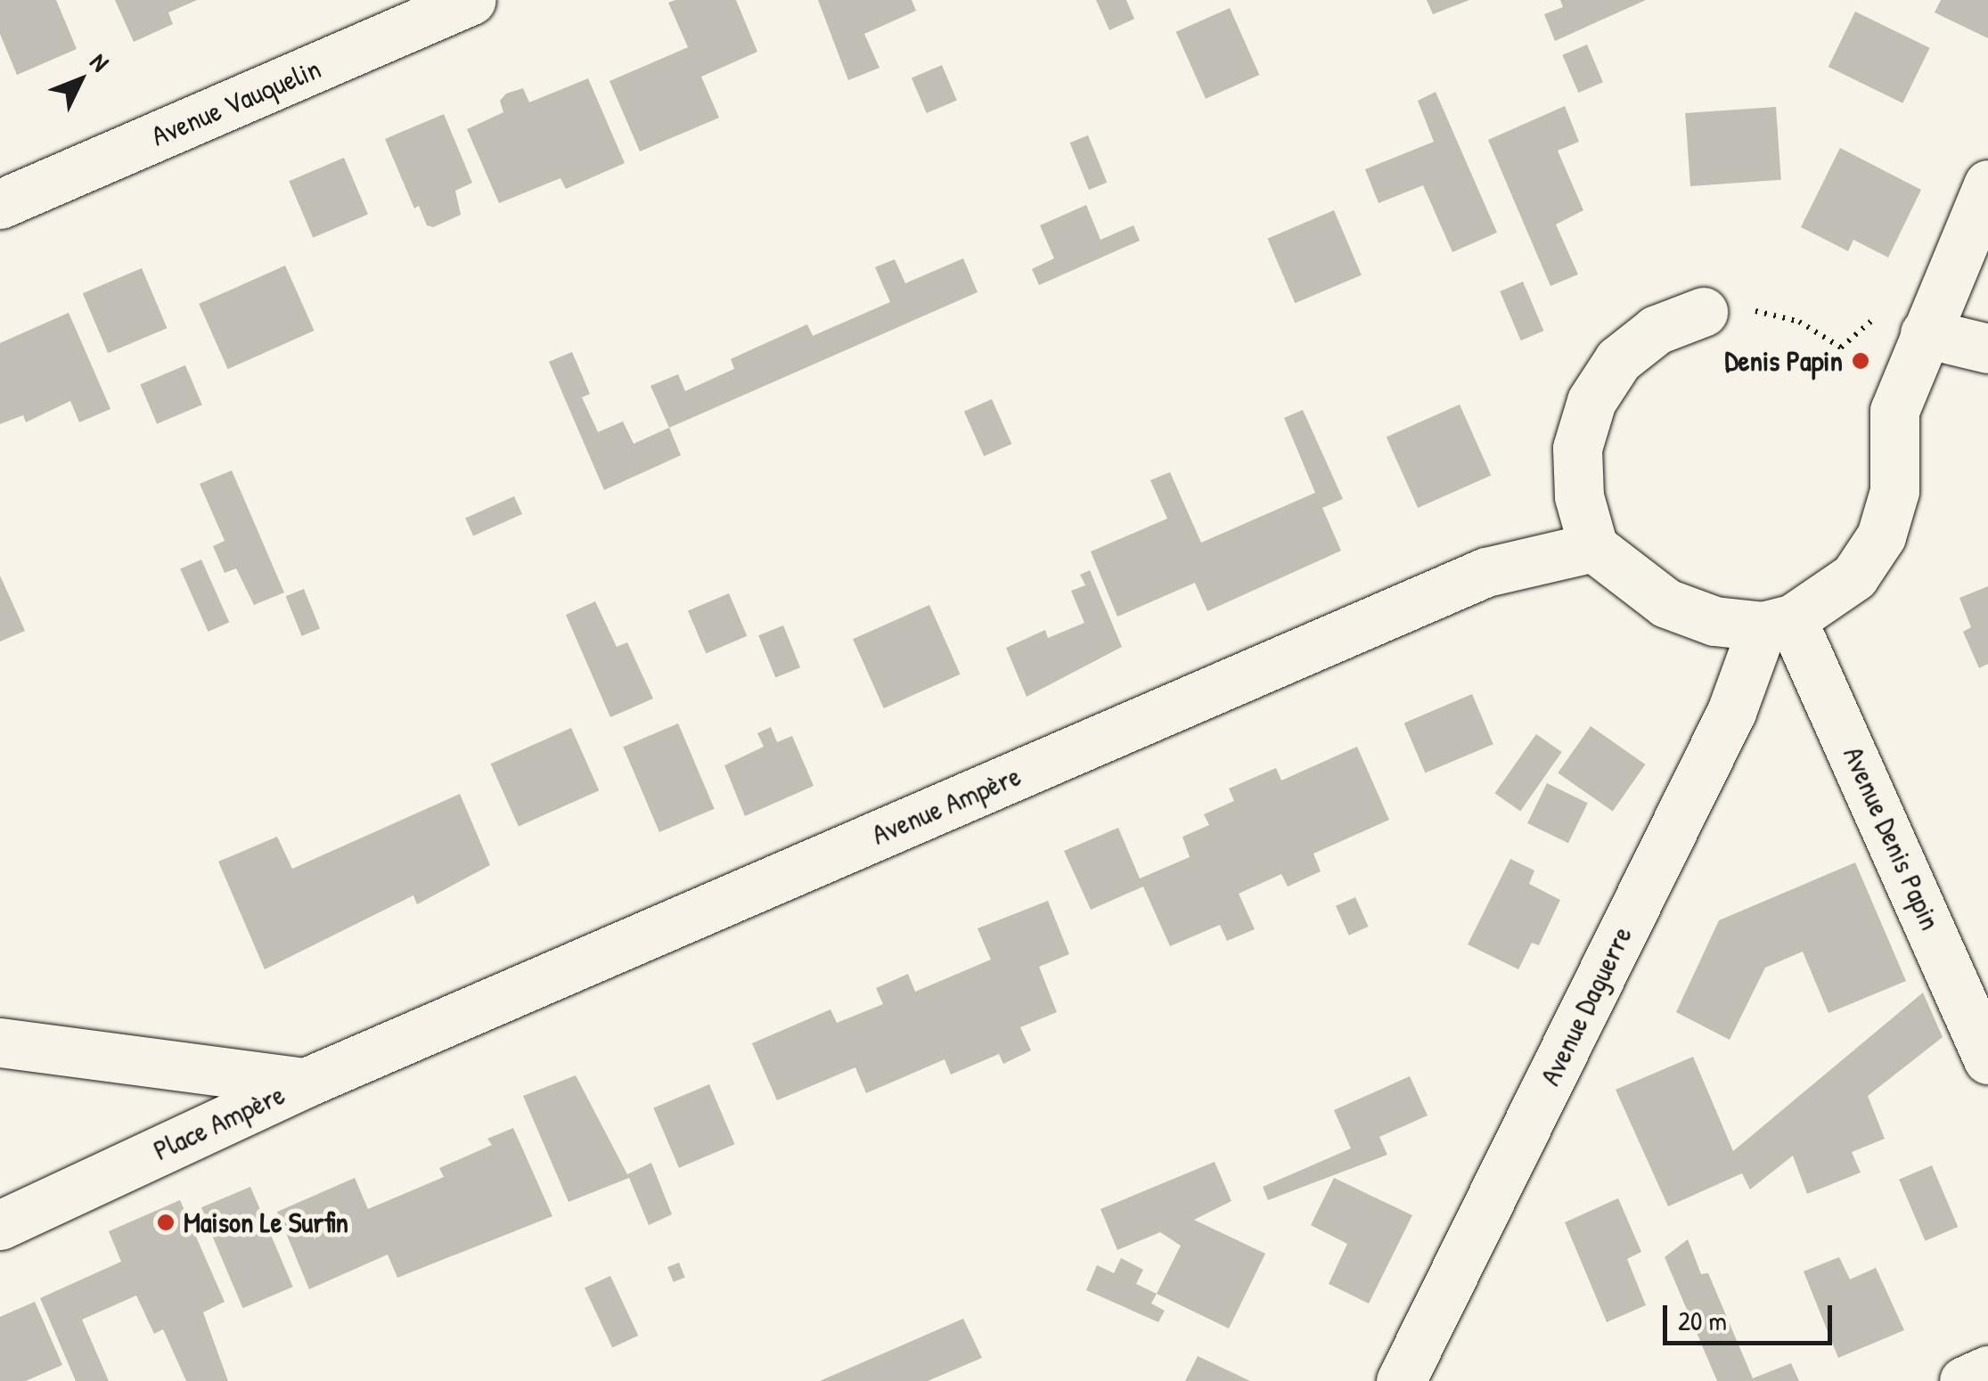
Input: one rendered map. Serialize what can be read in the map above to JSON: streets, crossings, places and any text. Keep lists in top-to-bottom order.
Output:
{
  "streets": {
    "street": [
      "Avenue Vauquelin",
      "Avenue Ampère",
      "Avenue Denis Papin",
      "Avenue Daguerre",
      "Place Ampère"
    ]
  },
  "crossings": [
    ["Avenue Ampère", "Place Ampère"],
    ["Avenue Denis Papin", "Avenue Daguerre"]
  ],
  "places": ["Denis Papin", "Maison Le Surfin"],
  "scale_bar": "20 m",
  "north": "top right"
}
